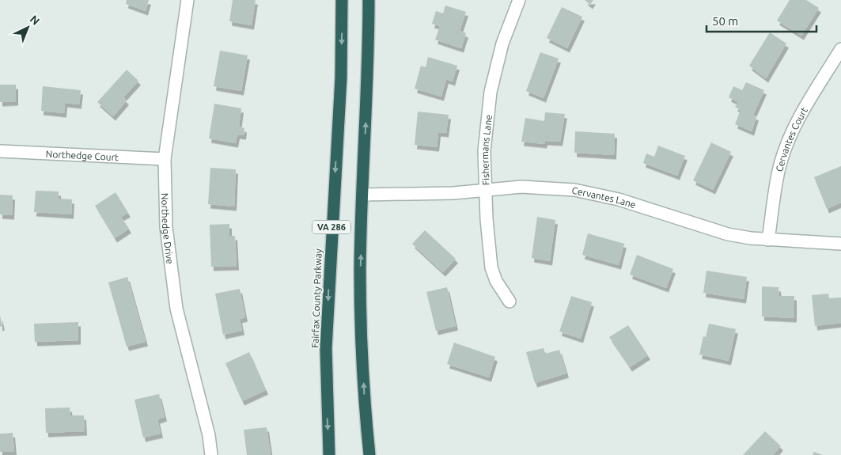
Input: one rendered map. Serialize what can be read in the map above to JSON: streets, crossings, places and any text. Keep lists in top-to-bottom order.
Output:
{
  "streets": {
    "highway": ["VA 286", "Fairfax County Parkway"],
    "street": [
      "Cervantes Court",
      "Fishermans Lane",
      "Northedge Court",
      "Cervantes Lane",
      "Northedge Drive"
    ]
  },
  "crossings": [
    ["Cervantes Court", "Cervantes Lane"],
    ["Fishermans Lane", "Cervantes Lane"],
    ["Northedge Court", "Northedge Drive"],
    ["Cervantes Lane", "VA 286"]
  ],
  "scale_bar": "50 m",
  "north": "top right"
}
